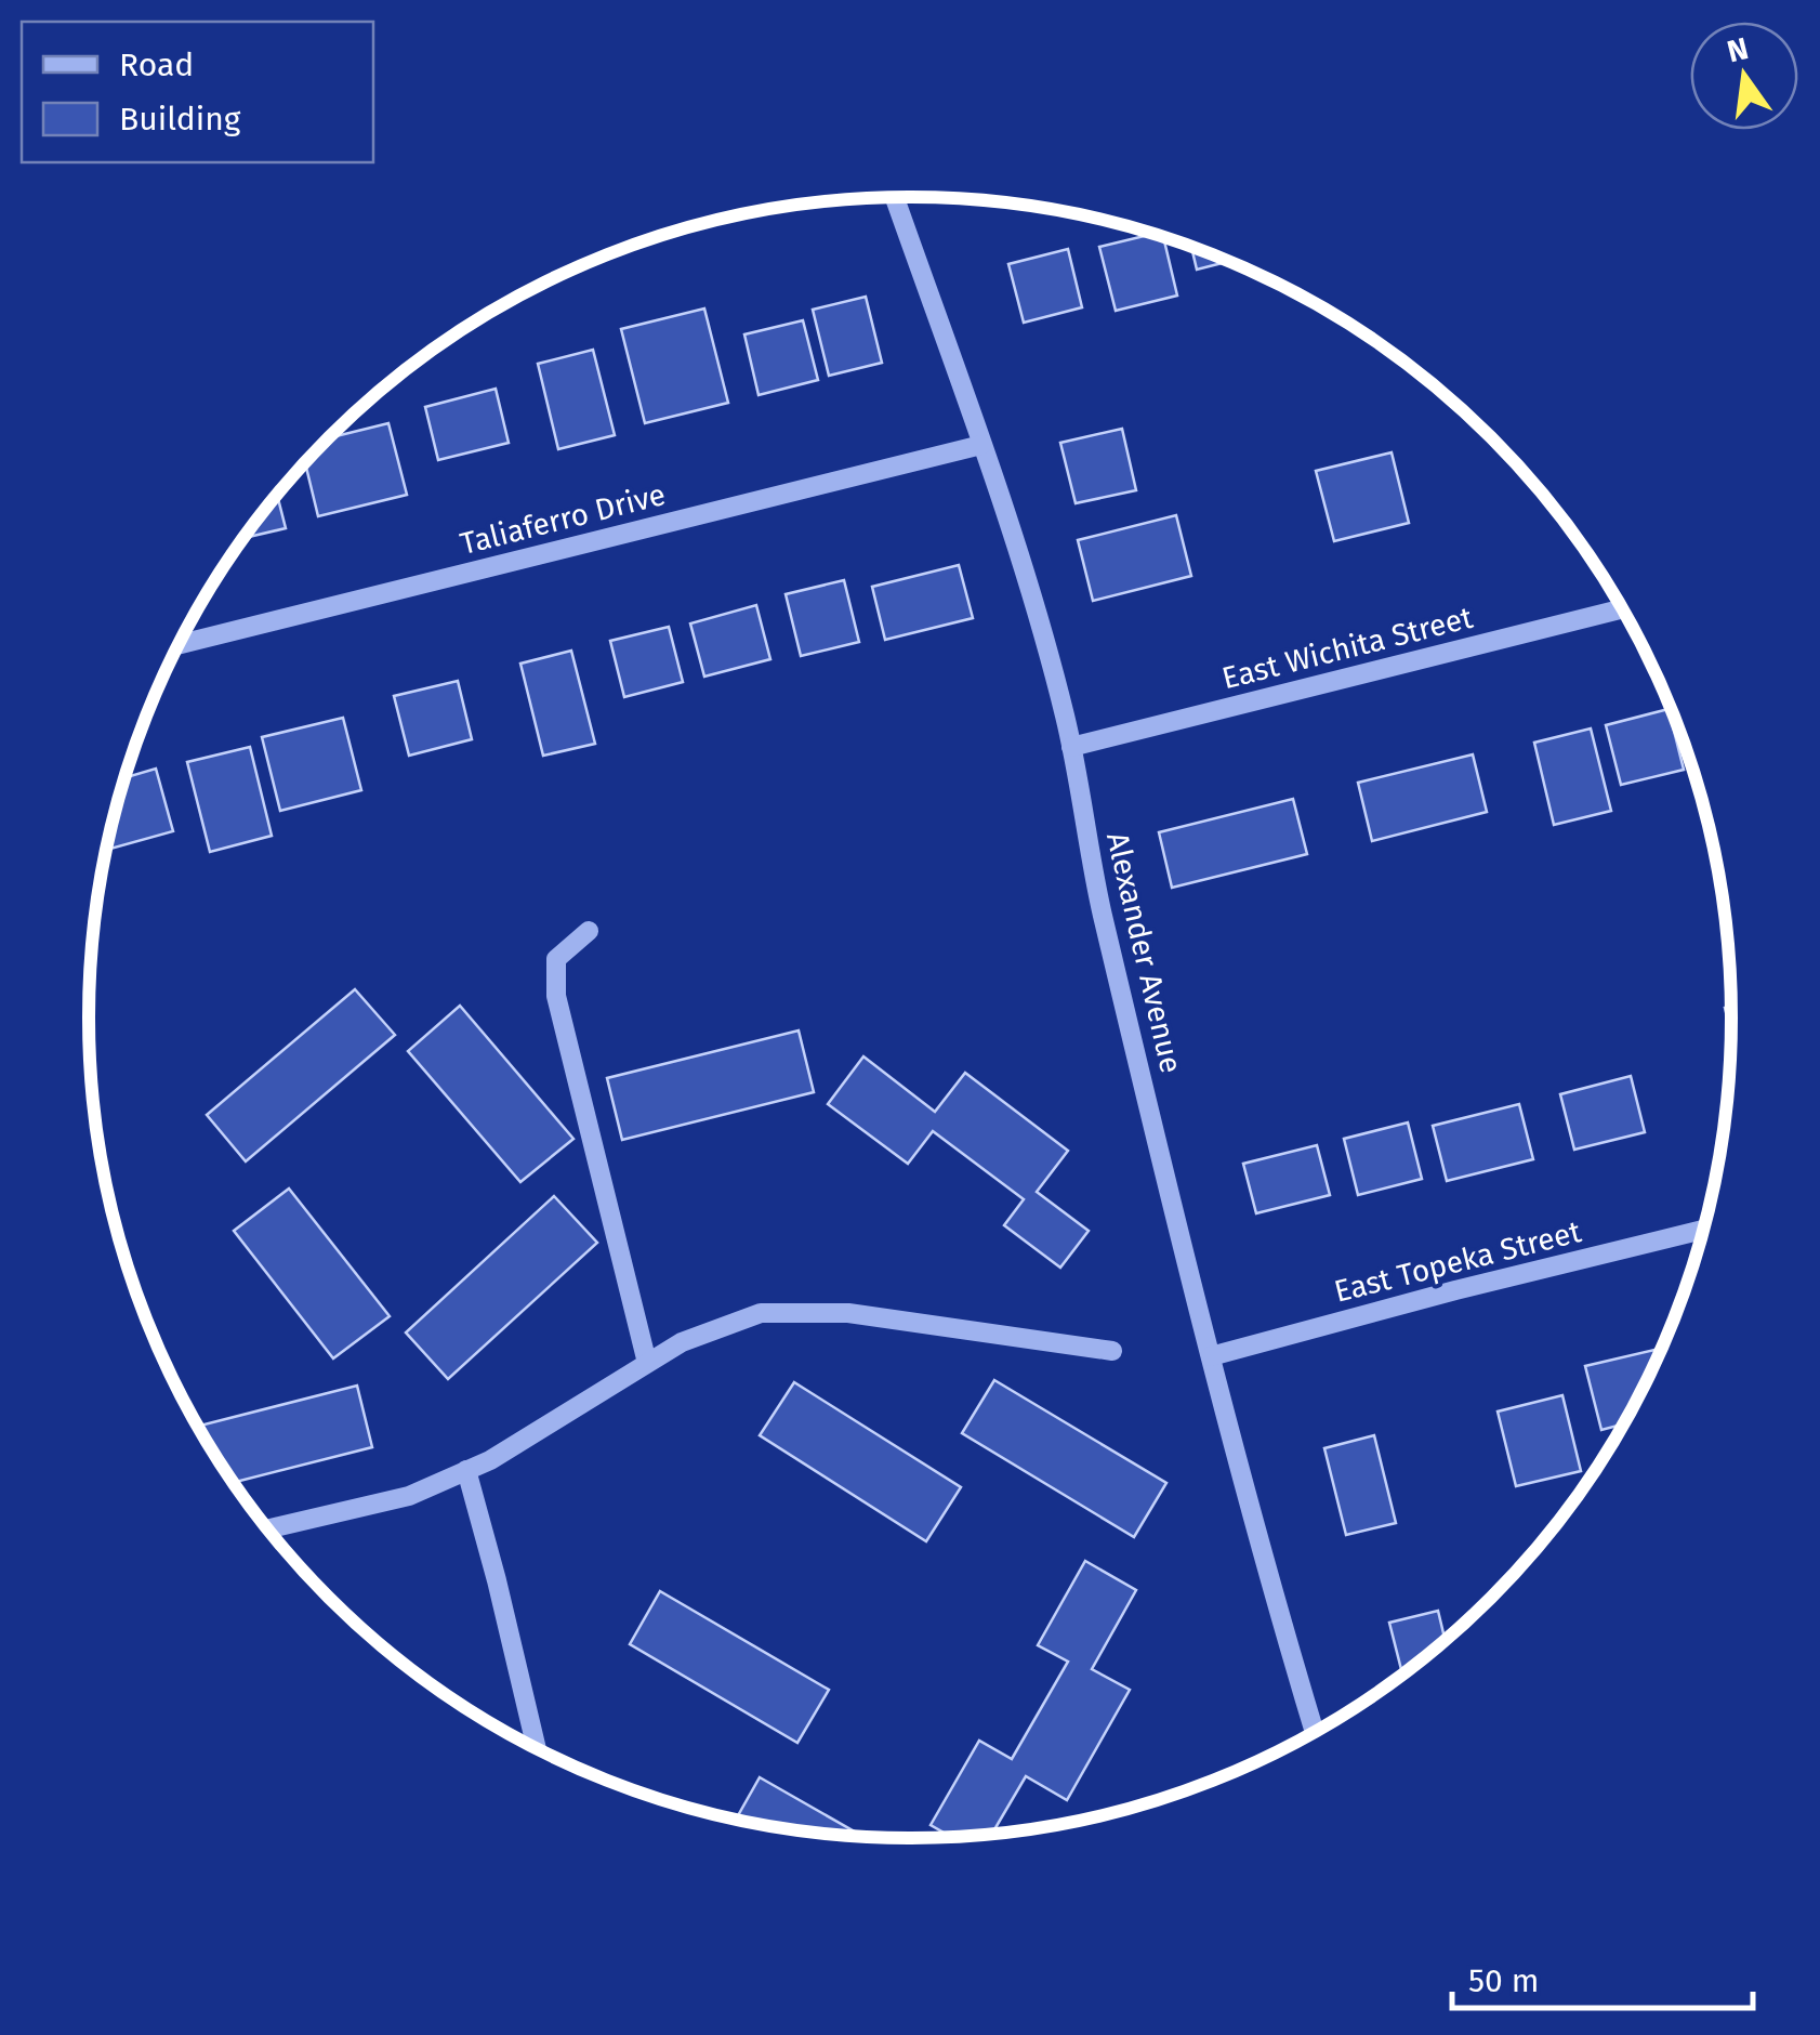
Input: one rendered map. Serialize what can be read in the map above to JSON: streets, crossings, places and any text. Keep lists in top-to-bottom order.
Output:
{
  "streets": {
    "street": [
      "Taliaferro Drive",
      "East Wichita Street",
      "Alexander Avenue",
      "East Topeka Street"
    ]
  },
  "crossings": [
    ["Taliaferro Drive", "Alexander Avenue"],
    ["East Wichita Street", "Alexander Avenue"],
    ["Alexander Avenue", "East Topeka Street"]
  ],
  "legend": ["Road", "Building"],
  "scale_bar": "50 m",
  "north": "top"
}
